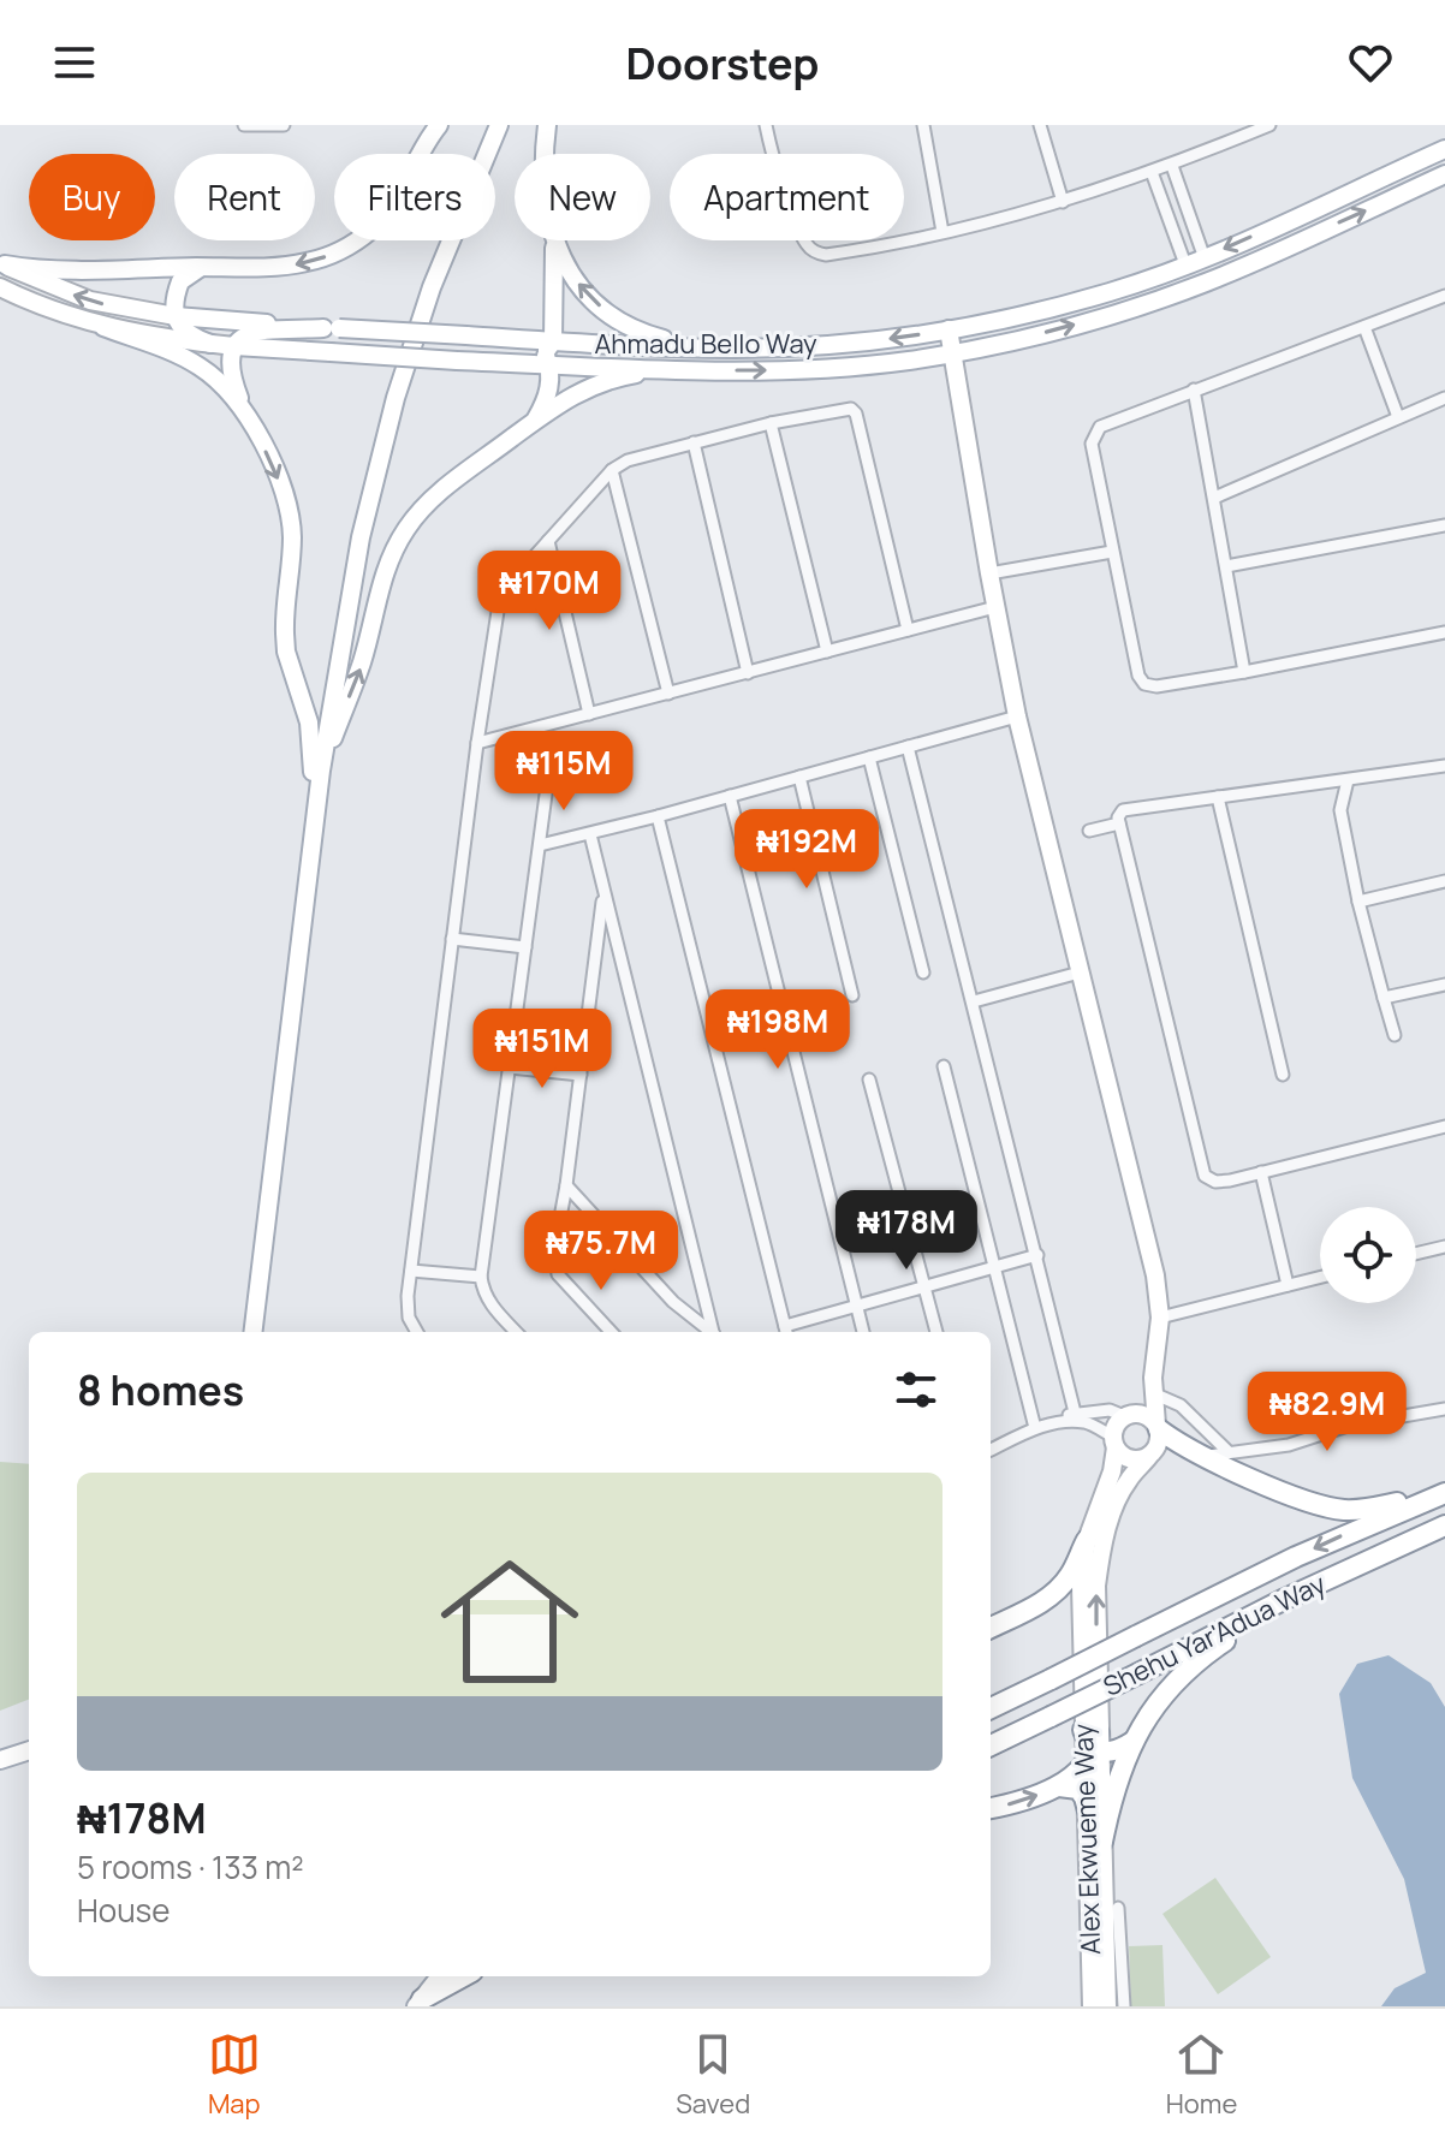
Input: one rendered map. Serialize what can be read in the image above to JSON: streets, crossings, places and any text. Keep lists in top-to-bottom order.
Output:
{
  "streets": {
    "highway": ["Shehu Yar'Adua Way"],
    "main road": ["Ahmadu Bello Way", "Alex Ekwueme Way"]
  },
  "page": {
    "header": "Doorstep",
    "chip": [
      "Buy",
      "Rent",
      "Filters",
      "New",
      "Apartment"
    ],
    "price": [
      "₦170M",
      "₦115M",
      "₦192M",
      "₦198M",
      "₦151M",
      "₦178M",
      "₦75.7M",
      "₦82.9M"
    ],
    "heading": "8 homes",
    "list": [
      {
        "name": "₦178M",
        "note": "5 rooms · 133 m² · House"
      }
    ],
    "tabs": ["Map", "Saved", "Home"]
  }
}
